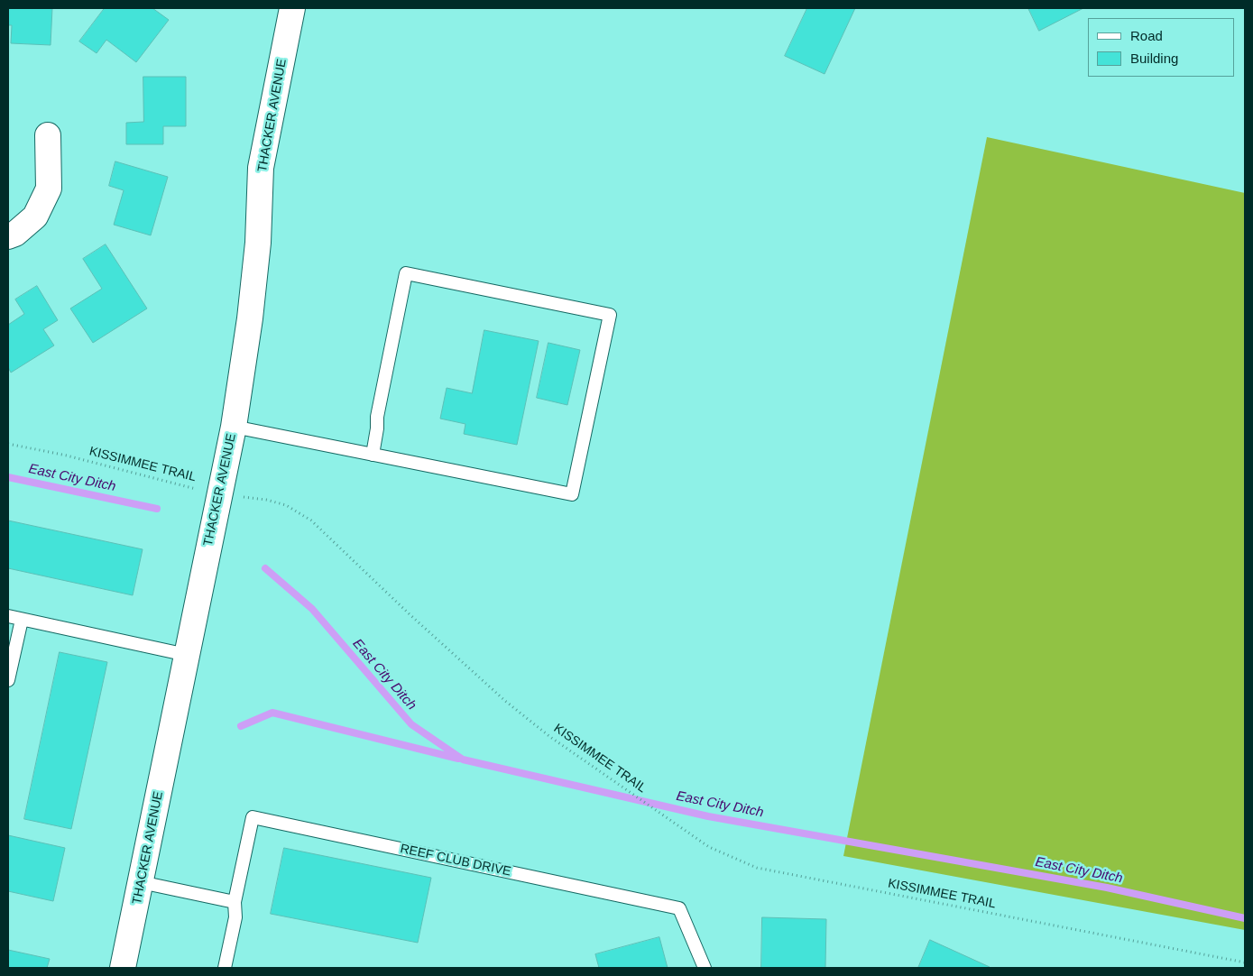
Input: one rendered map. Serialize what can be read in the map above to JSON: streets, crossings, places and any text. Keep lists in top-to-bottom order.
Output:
{
  "streets": {
    "street": ["THACKER AVENUE"],
    "lane": ["REEF CLUB DRIVE"],
    "path": ["KISSIMMEE TRAIL"]
  },
  "crossings": [
    ["THACKER AVENUE", "KISSIMMEE TRAIL"]
  ],
  "water": ["East City Ditch"],
  "legend": ["Road", "Building"]
}
